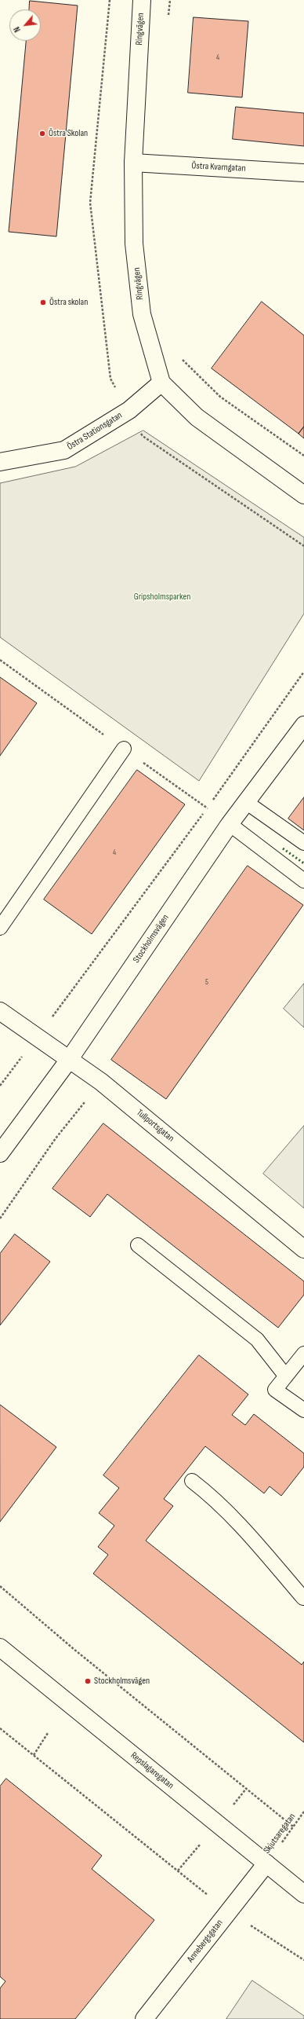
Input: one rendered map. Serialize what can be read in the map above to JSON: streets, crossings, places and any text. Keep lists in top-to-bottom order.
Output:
{
  "streets": {
    "street": [
      "Ringvägen",
      "Östra Kvarngatan",
      "Östra Stationsgatan",
      "Stockholmsvägen",
      "Tullportsgatan",
      "Repslagaregatan",
      "Annebergsgatan"
    ],
    "path": ["Skjutsaregatan"]
  },
  "crossings": [
    ["Ringvägen", "Östra Kvarngatan"],
    ["Ringvägen", "Östra Stationsgatan"],
    ["Stockholmsvägen", "Tullportsgatan"],
    ["Repslagaregatan", "Skjutsaregatan"],
    ["Repslagaregatan", "Annebergsgatan"],
    ["Skjutsaregatan", "Annebergsgatan"]
  ],
  "parks": ["Gripsholmsparken"],
  "places": ["Östra Skolan", "Östra skolan", "Stockholmsvägen"],
  "house_numbers": ["4", "4", "5"],
  "north": "bottom left"
}
